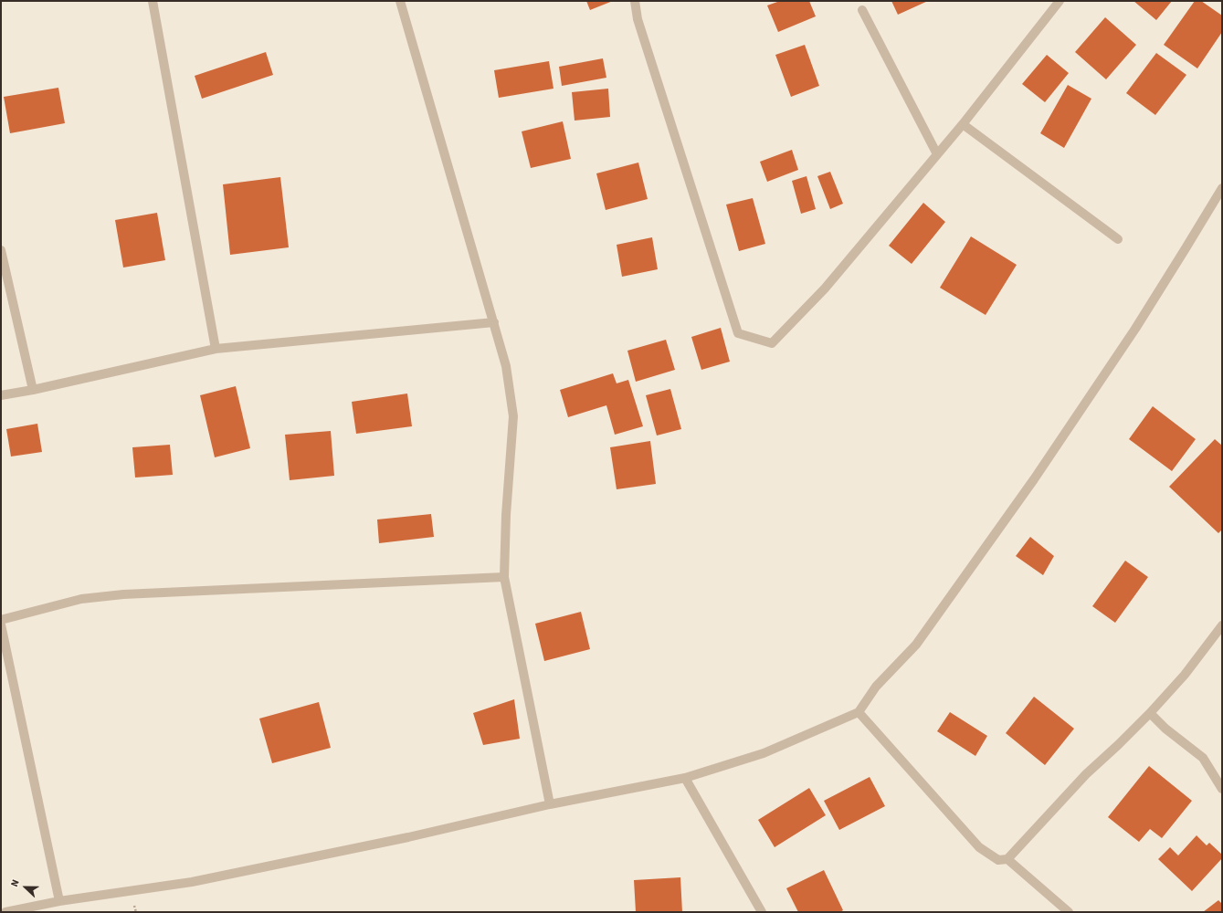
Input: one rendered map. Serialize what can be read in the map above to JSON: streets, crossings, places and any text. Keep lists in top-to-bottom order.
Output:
{
  "north": "left"
}
